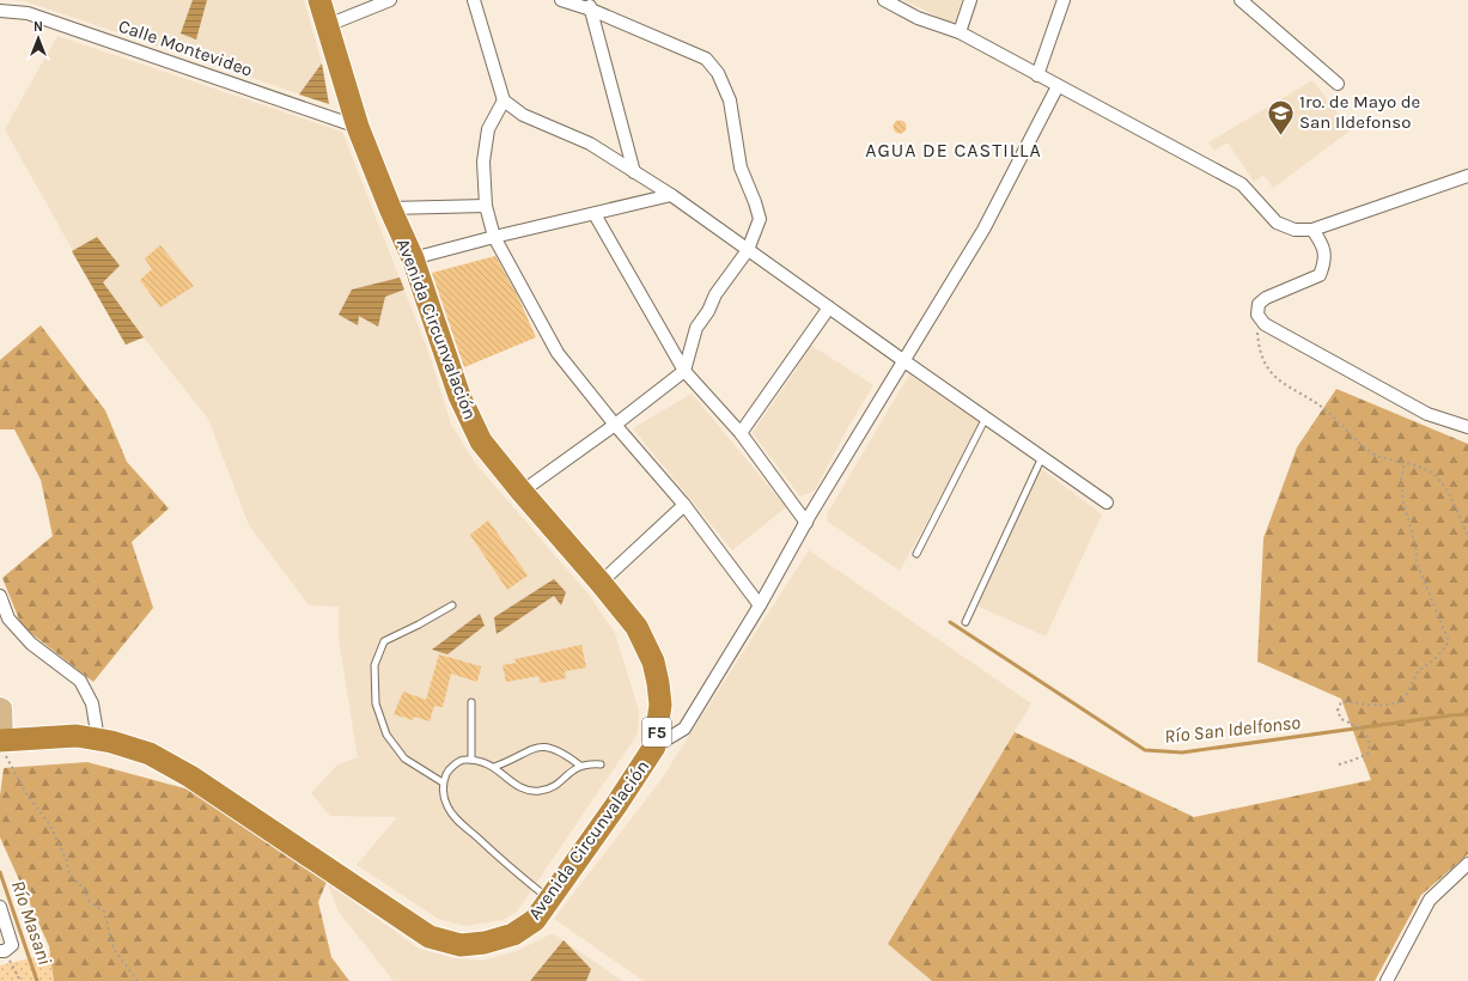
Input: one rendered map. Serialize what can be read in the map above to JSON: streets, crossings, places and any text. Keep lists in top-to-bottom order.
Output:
{
  "streets": {
    "highway": ["Avenida Circunvalación", "F5"],
    "street": ["Calle Montevideo"]
  },
  "crossings": [
    ["Calle Montevideo", "Avenida Circunvalación"]
  ],
  "districts": ["AGUA DE CASTILLA"],
  "water": ["Río San Idelfonso", "Río Masani"],
  "places": {
    "school or university": ["1ro. de Mayo de San Ildefonso"]
  },
  "north": "top"
}
